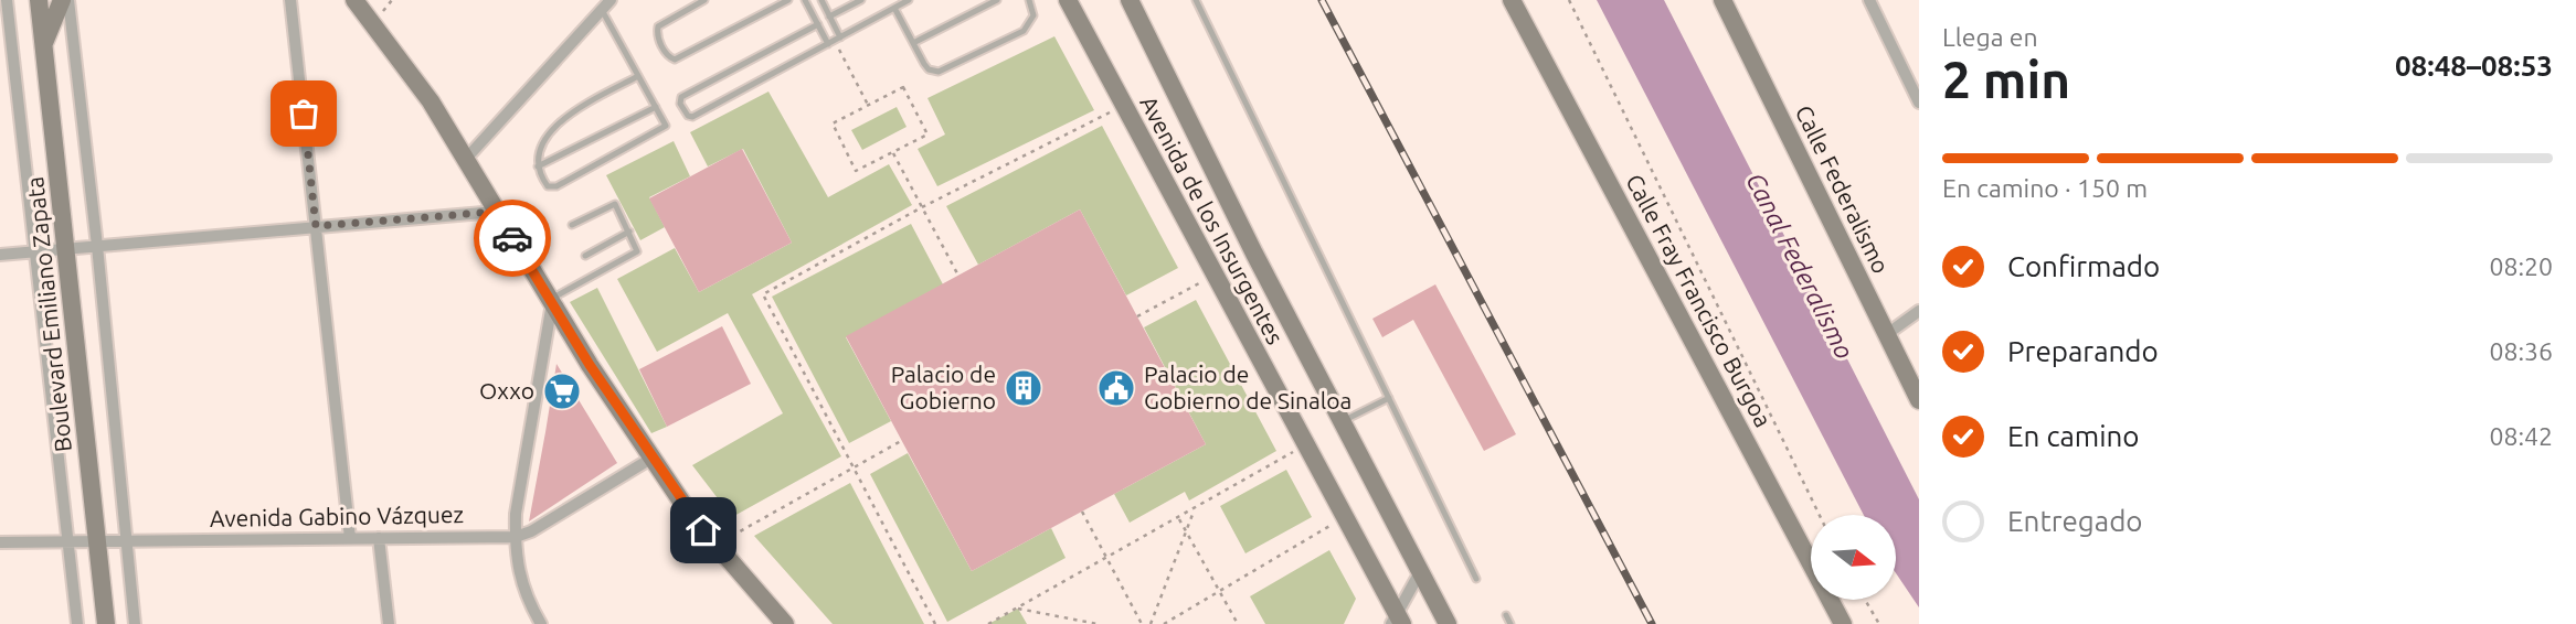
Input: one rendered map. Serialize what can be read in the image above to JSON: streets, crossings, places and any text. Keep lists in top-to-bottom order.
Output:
{
  "streets": {
    "main road": [
      "Calle Federalismo",
      "Avenida de los Insurgentes",
      "Calle Fray Francisco Burgoa",
      "Boulevard Emiliano Zapata"
    ],
    "street": ["Avenida Gabino Vázquez"]
  },
  "crossings": [
    ["Boulevard Emiliano Zapata", "Avenida Gabino Vázquez"]
  ],
  "water": ["Canal Federalismo"],
  "places": {
    "building": ["Palacio de Gobierno"],
    "public building": ["Palacio de Gobierno de Sinaloa"],
    "supermarket": ["Oxxo"]
  },
  "north": "right",
  "page": {
    "heading": ["2 min", "Llega en", "08:48–08:53"],
    "bar": "En camino · 150 m",
    "list": [
      ["Confirmado", "08:20"],
      ["Preparando", "08:36"],
      ["En camino", "08:42"],
      "Entregado"
    ]
  }
}
